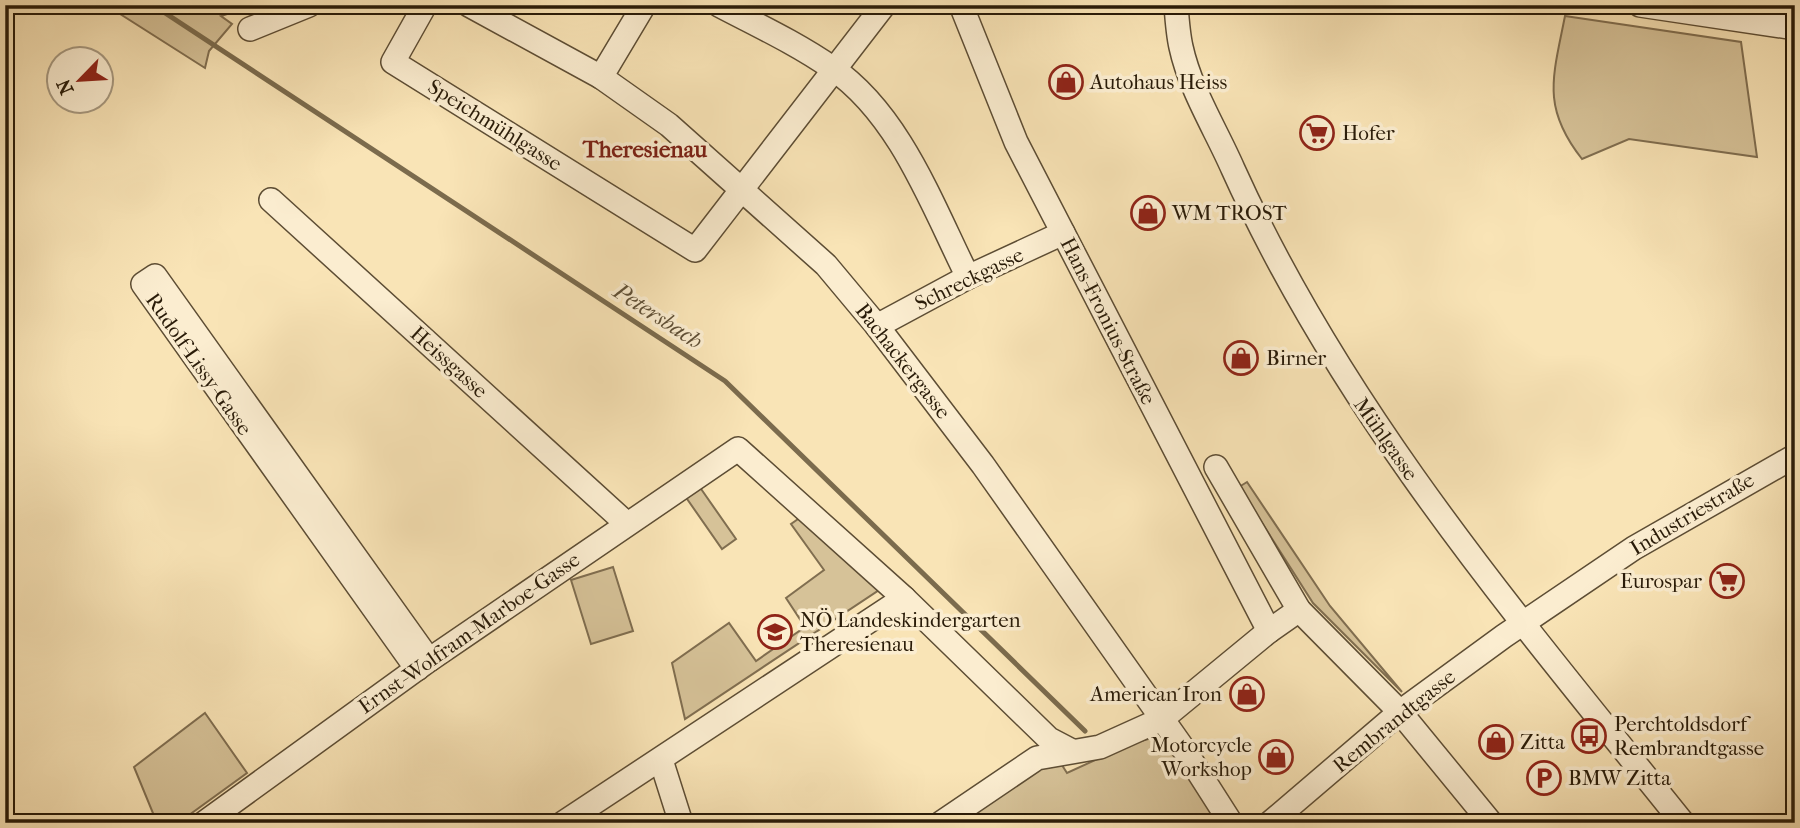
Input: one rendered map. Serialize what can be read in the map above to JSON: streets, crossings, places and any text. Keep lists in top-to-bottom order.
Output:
{
  "streets": {
    "street": [
      "Speichmühlgasse",
      "Schreckgasse",
      "Hans-Fronius-Straße",
      "Bachackergasse",
      "Heissgasse",
      "Rudolf-Lissy-Gasse",
      "Mühlgasse",
      "Industriestraße",
      "Ernst-Wolfram-Marboe-Gasse",
      "Rembrandtgasse"
    ]
  },
  "crossings": [
    ["Speichmühlgasse", "Bachackergasse"],
    ["Schreckgasse", "Hans-Fronius-Straße"],
    ["Schreckgasse", "Bachackergasse"],
    ["Heissgasse", "Ernst-Wolfram-Marboe-Gasse"],
    ["Rudolf-Lissy-Gasse", "Ernst-Wolfram-Marboe-Gasse"],
    ["Mühlgasse", "Industriestraße"],
    ["Mühlgasse", "Rembrandtgasse"],
    ["Industriestraße", "Rembrandtgasse"]
  ],
  "districts": ["Theresienau"],
  "water": ["Petersbach"],
  "places": {
    "shop": [
      "Autohaus Heiss",
      "WM TROST",
      "Birner",
      "American Iron",
      "Zitta",
      "Motorcycle Workshop"
    ],
    "supermarket": ["Hofer", "Eurospar"],
    "school or university": ["NÖ Landeskindergarten Theresienau"],
    "bus stop": ["Perchtoldsdorf Rembrandtgasse"],
    "parking": ["BMW Zitta"]
  },
  "north": "bottom left"
}
